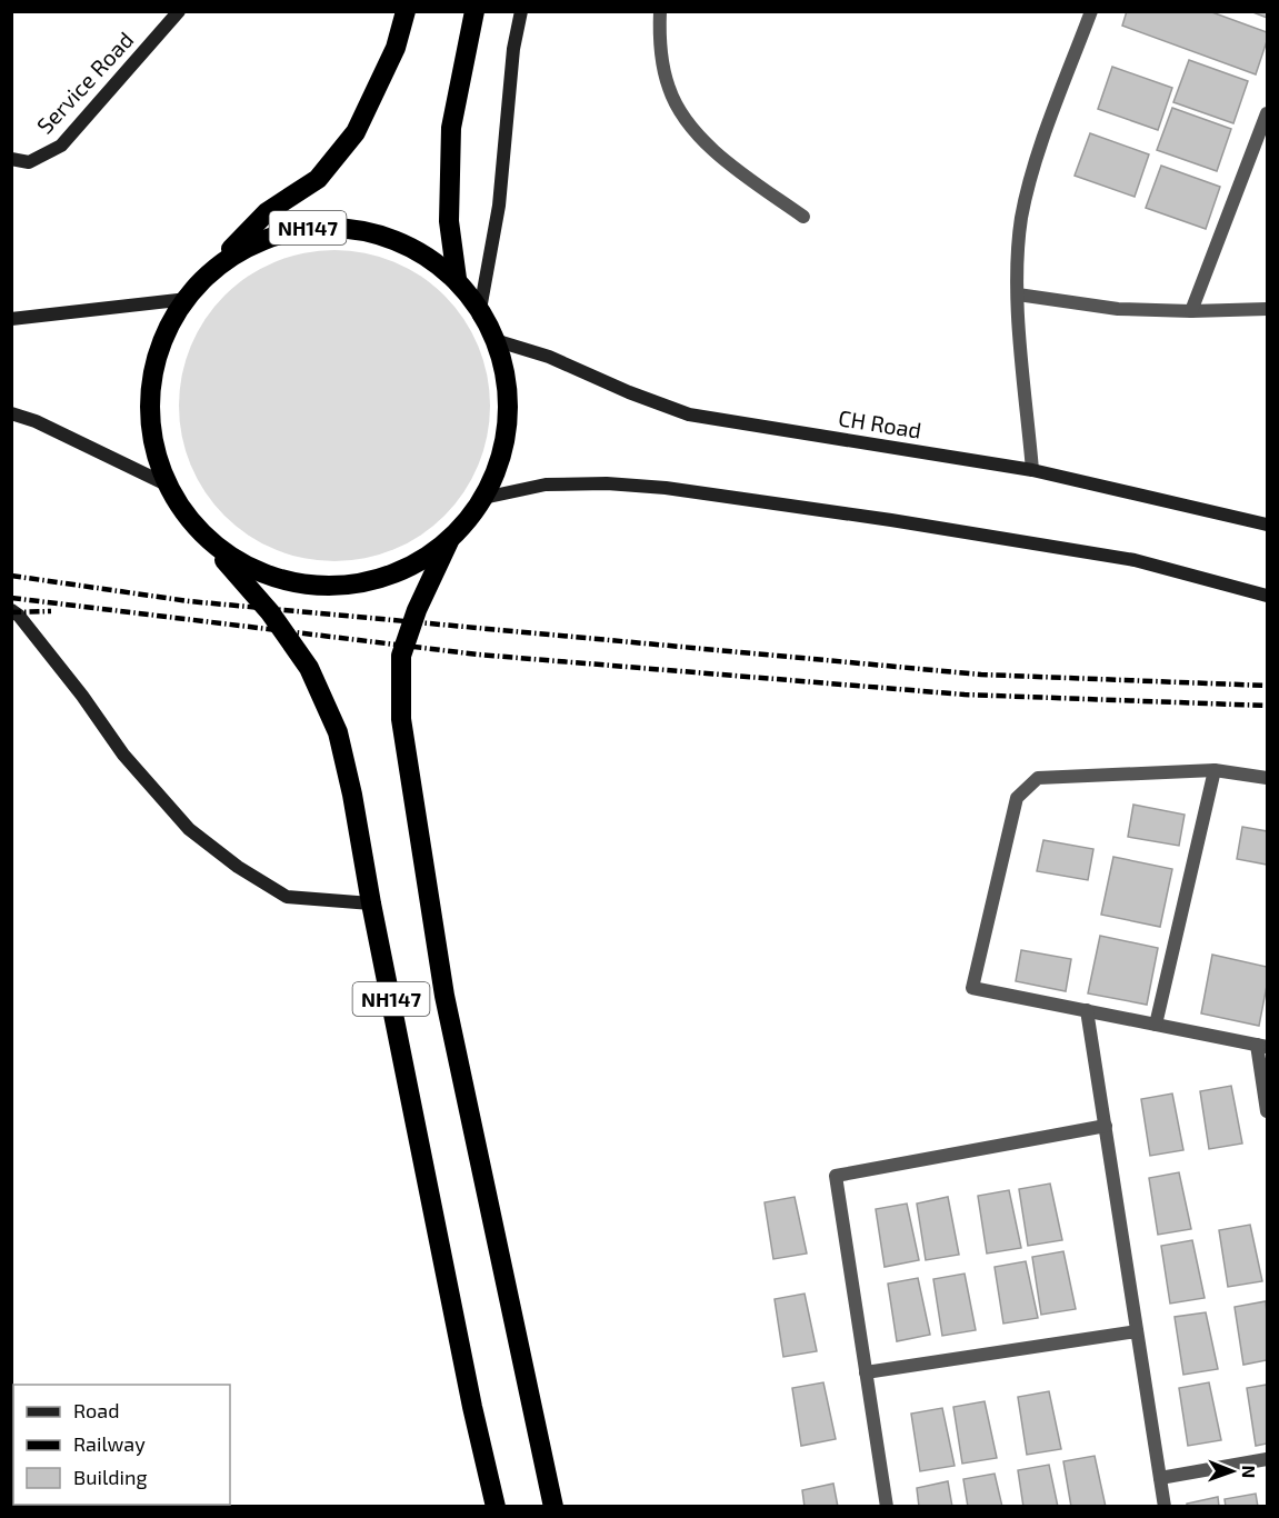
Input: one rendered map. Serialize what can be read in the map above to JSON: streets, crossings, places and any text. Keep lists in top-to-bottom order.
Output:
{
  "streets": {
    "highway": ["NH147"],
    "street": ["Service Road", "CH Road"]
  },
  "crossings": [
    ["NH147", "CH Road"]
  ],
  "legend": ["Road", "Railway", "Building"],
  "north": "right"
}
